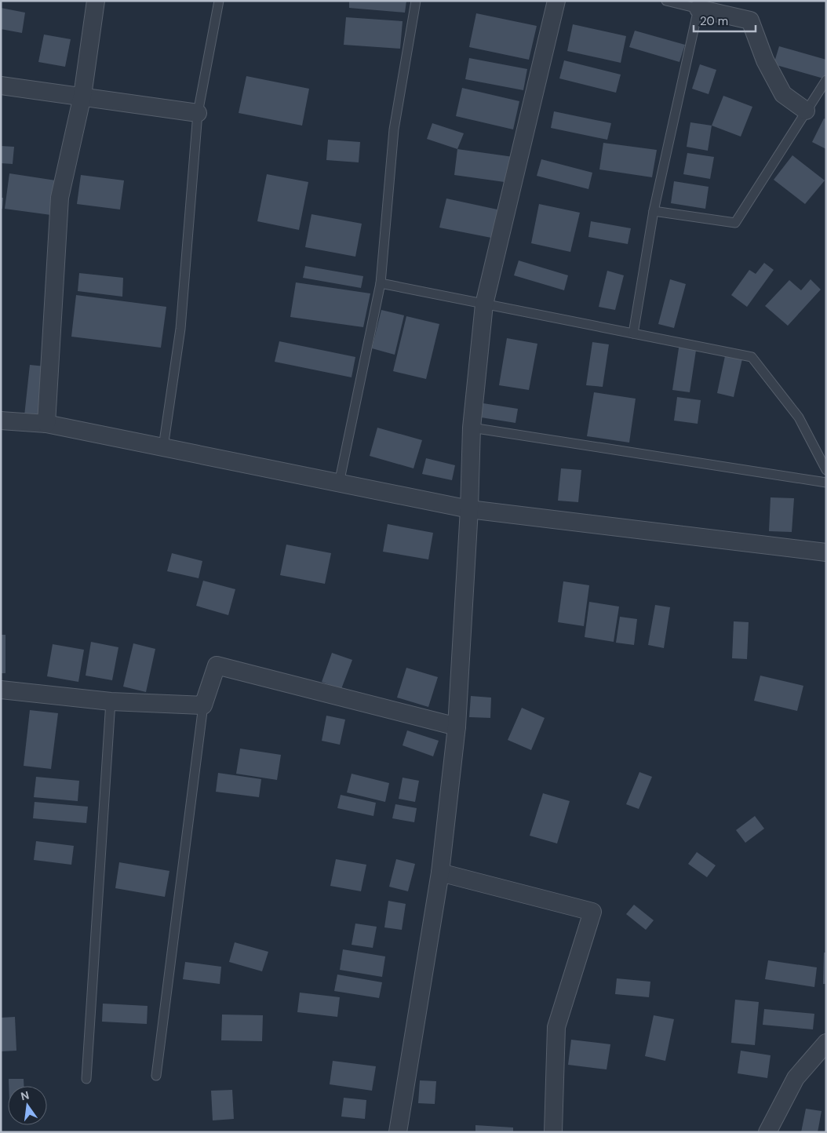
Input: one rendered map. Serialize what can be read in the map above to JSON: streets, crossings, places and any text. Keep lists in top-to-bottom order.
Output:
{
  "scale_bar": "20 m",
  "north": "top"
}
